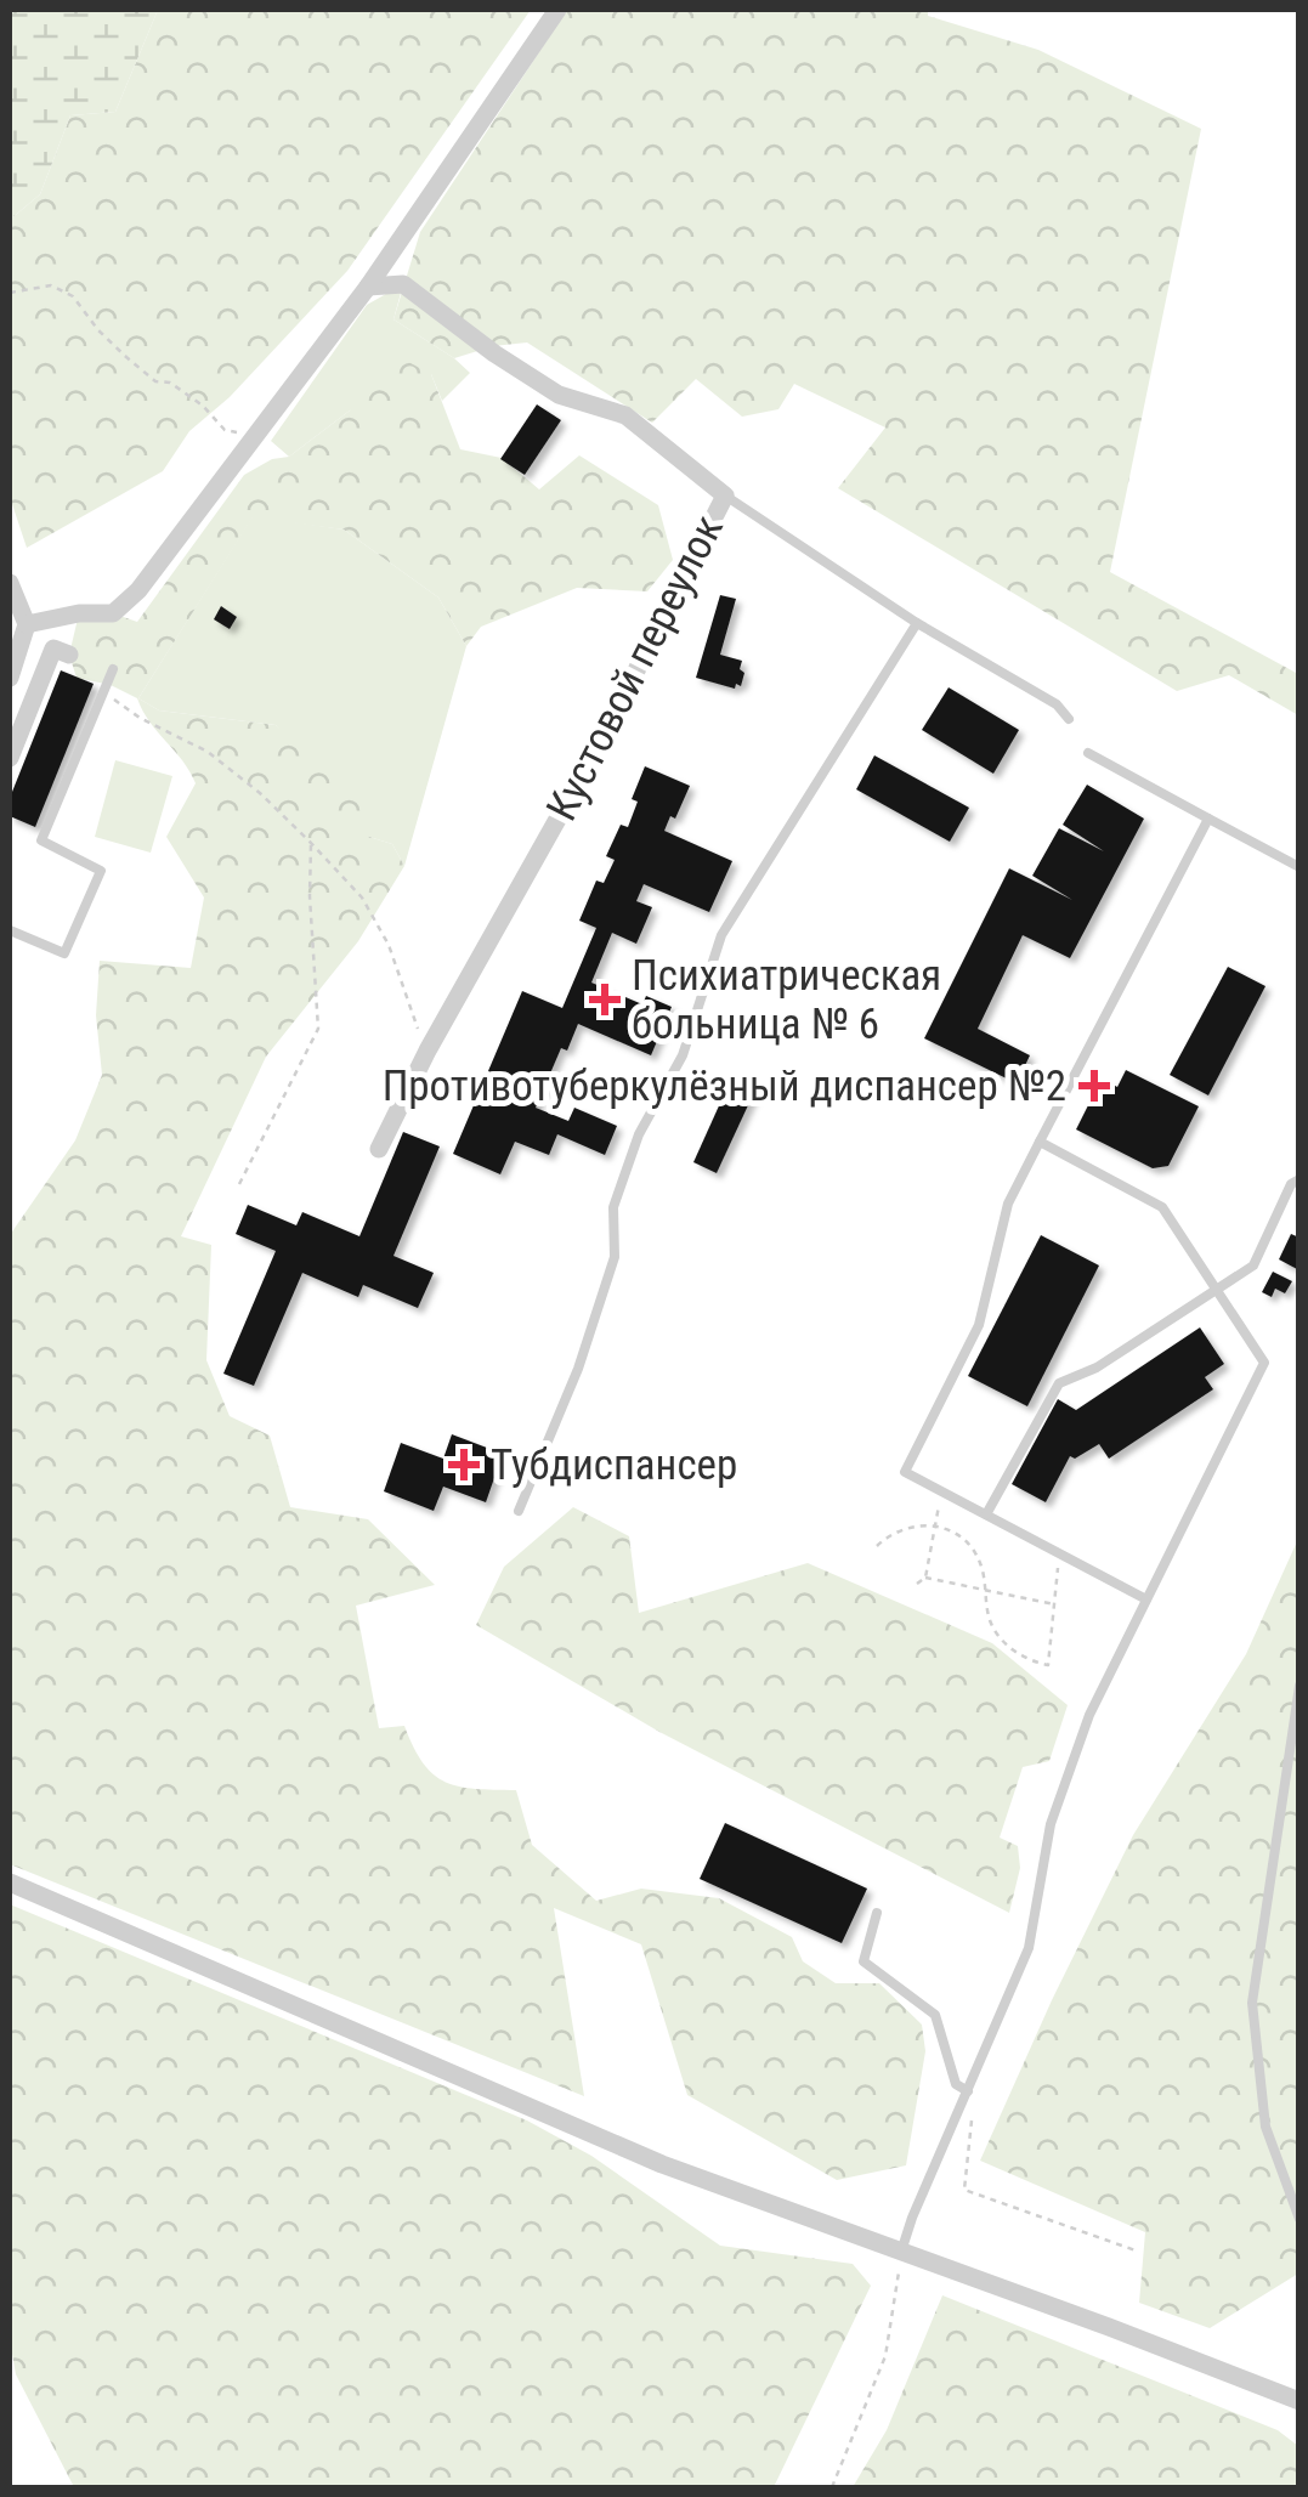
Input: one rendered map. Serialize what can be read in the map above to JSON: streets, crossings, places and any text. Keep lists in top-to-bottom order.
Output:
{
  "streets": {
    "street": ["Кустовой переулок"]
  },
  "places": {
    "health": ["Психиатрическая больница № 6", "Противотуберкулёзный диспансер №2", "Тубдиспансер"]
  }
}
